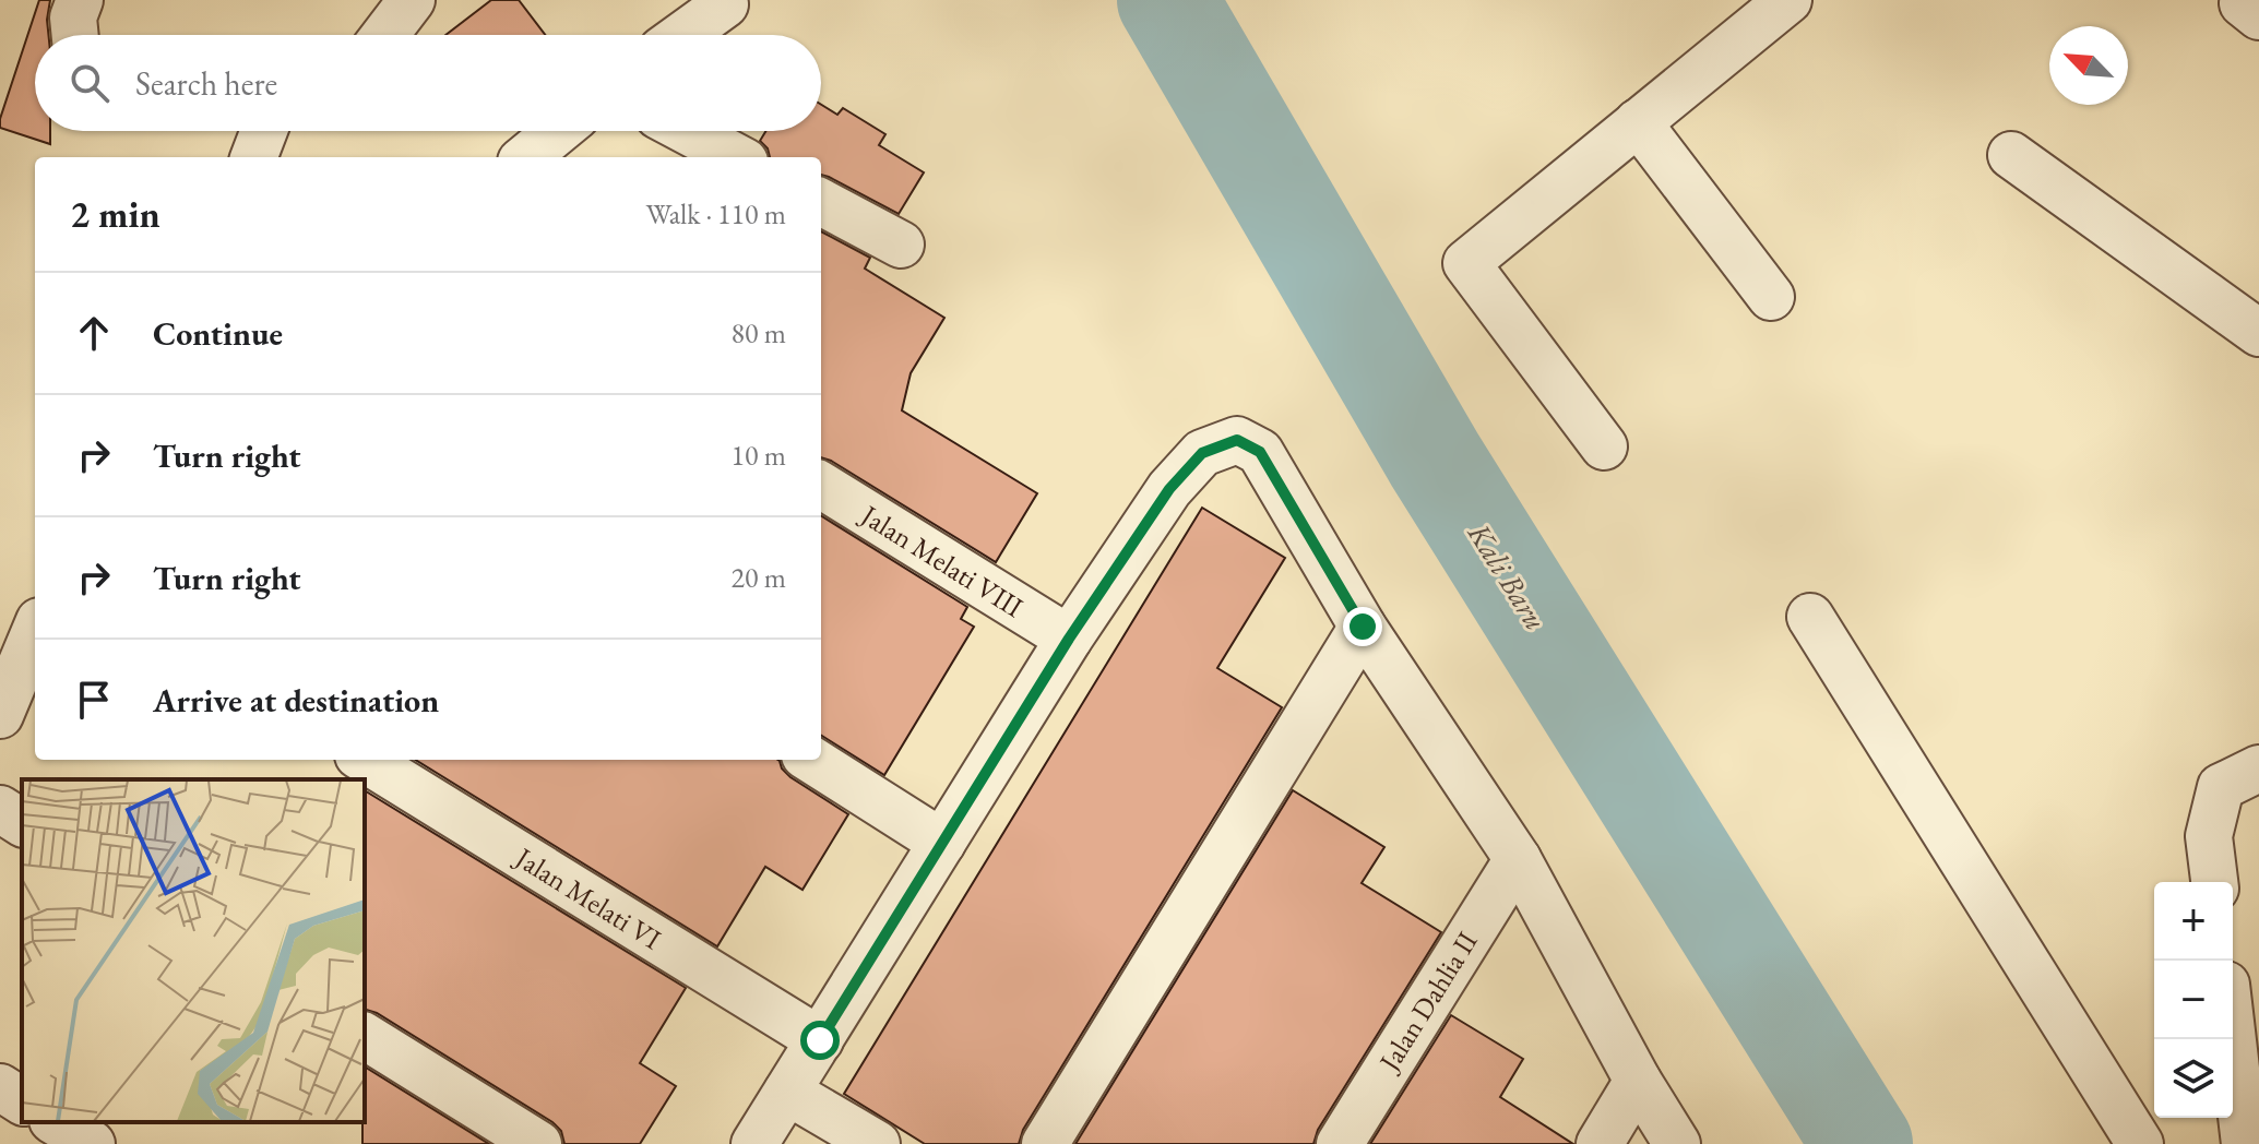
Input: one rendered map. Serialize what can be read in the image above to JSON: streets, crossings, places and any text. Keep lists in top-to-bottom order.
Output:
{
  "streets": {
    "street": ["Jalan Melati VIII", "Jalan Melati VI", "Jalan Dahlia II"]
  },
  "water": ["Kali Baru"],
  "north": "top left",
  "page": {
    "search": "Search here",
    "heading": ["2 min", "Walk · 110 m"],
    "list": [
      ["Continue", "80 m"],
      ["Turn right", "10 m"],
      ["Turn right", "20 m"],
      "Arrive at destination"
    ],
    "map_buttons": ["+", "−"]
  }
}
